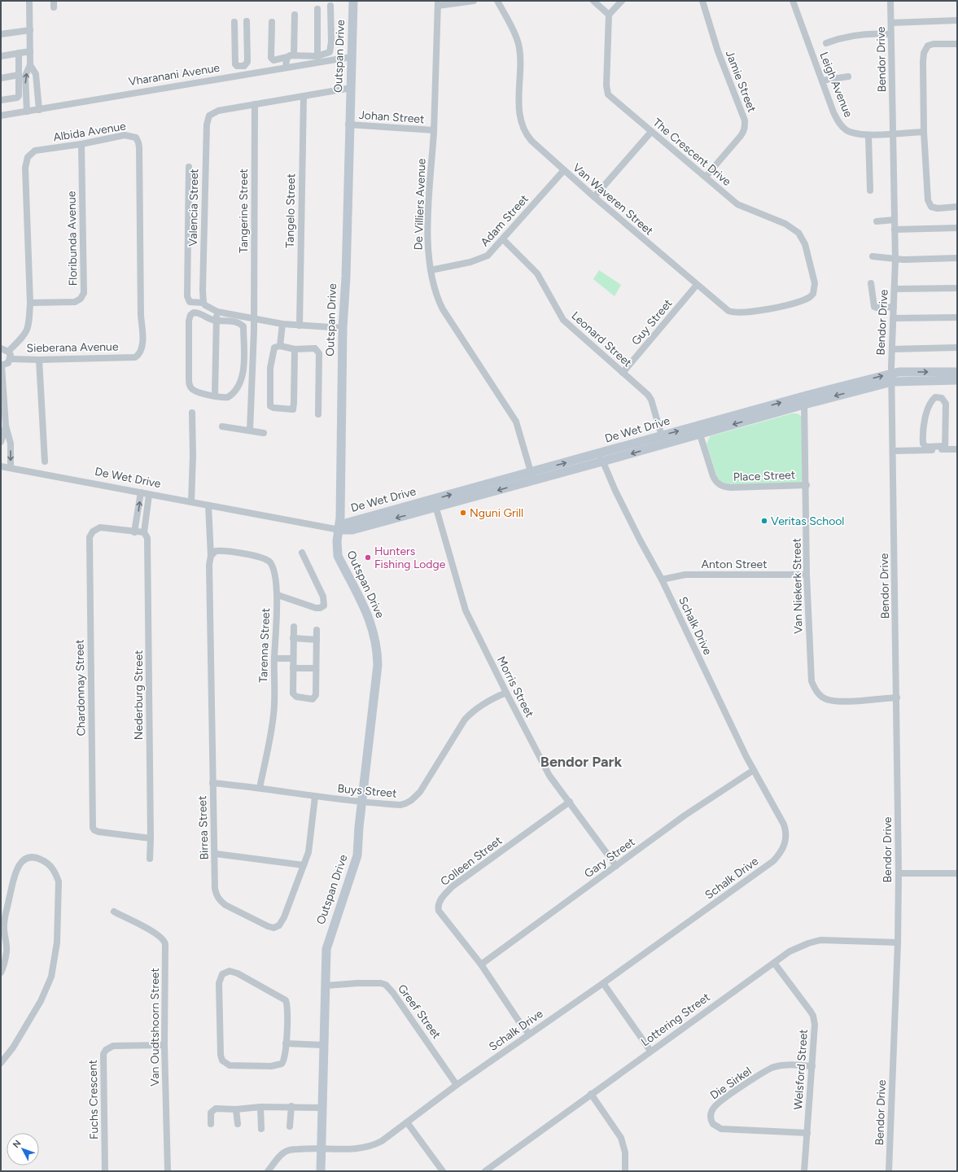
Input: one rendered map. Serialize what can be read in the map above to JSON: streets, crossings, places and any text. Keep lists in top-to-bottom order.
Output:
{
  "streets": {
    "street": [
      "Outspan Drive",
      "Bendor Drive",
      "Vharanani Avenue",
      "Jamie Street",
      "Leigh Avenue",
      "Johan Street",
      "Albida Avenue",
      "The Crescent Drive",
      "Van Waveren Street",
      "De Villiers Avenue",
      "Valencia Street",
      "Tangerine Street",
      "Tangelo Street",
      "Adam Street",
      "Floribunda Avenue",
      "Guy Street",
      "Leonard Street",
      "Sieberana Avenue",
      "De Wet Drive",
      "Place Street",
      "Anton Street",
      "Van Niekerk Street",
      "Schalk Drive",
      "Tarenna Street",
      "Morris Street",
      "Chardonnay Street",
      "Nederburg Street",
      "Buys Street",
      "Birrea Street",
      "Gary Street",
      "Colleen Street",
      "Greef Street",
      "Lottering Street",
      "Van Oudtshoorn Street",
      "Welsford Street",
      "Die Sirkel",
      "Fuchs Crescent"
    ]
  },
  "crossings": [
    ["Outspan Drive", "Vharanani Avenue"],
    ["Outspan Drive", "Johan Street"],
    ["Outspan Drive", "Valencia Street"],
    ["Outspan Drive", "De Wet Drive"],
    ["Outspan Drive", "Schalk Drive"],
    ["Outspan Drive", "Buys Street"],
    ["Outspan Drive", "Greef Street"],
    ["Bendor Drive", "Leigh Avenue"],
    ["Bendor Drive", "De Wet Drive"],
    ["Bendor Drive", "Van Niekerk Street"],
    ["Bendor Drive", "Lottering Street"],
    ["Jamie Street", "The Crescent Drive"],
    ["Johan Street", "De Villiers Avenue"],
    ["Albida Avenue", "Floribunda Avenue"],
    ["Albida Avenue", "Sieberana Avenue"],
    ["The Crescent Drive", "Van Waveren Street"],
    ["Van Waveren Street", "Adam Street"],
    ["Van Waveren Street", "Guy Street"],
    ["De Villiers Avenue", "Adam Street"],
    ["De Villiers Avenue", "De Wet Drive"],
    ["Valencia Street", "Tangerine Street"],
    ["Valencia Street", "Tangelo Street"],
    ["Adam Street", "Leonard Street"],
    ["Guy Street", "Leonard Street"],
    ["Leonard Street", "De Wet Drive"],
    ["De Wet Drive", "Place Street"],
    ["De Wet Drive", "Van Niekerk Street"],
    ["De Wet Drive", "Schalk Drive"],
    ["De Wet Drive", "Morris Street"],
    ["De Wet Drive", "Nederburg Street"],
    ["De Wet Drive", "Birrea Street"],
    ["Place Street", "Van Niekerk Street"],
    ["Anton Street", "Van Niekerk Street"],
    ["Anton Street", "Schalk Drive"],
    ["Schalk Drive", "Gary Street"],
    ["Schalk Drive", "Colleen Street"],
    ["Schalk Drive", "Greef Street"],
    ["Tarenna Street", "Buys Street"],
    ["Tarenna Street", "Birrea Street"],
    ["Morris Street", "Buys Street"],
    ["Morris Street", "Gary Street"],
    ["Morris Street", "Colleen Street"],
    ["Chardonnay Street", "Nederburg Street"],
    ["Buys Street", "Birrea Street"],
    ["Gary Street", "Colleen Street"],
    ["Lottering Street", "Welsford Street"],
    ["Van Oudtshoorn Street", "Fuchs Crescent"],
    ["Welsford Street", "Die Sirkel"]
  ],
  "districts": ["Bendor Park"],
  "places": ["Nguni Grill", "Veritas School", "Hunters Fishing Lodge"],
  "north": "top left"
}
